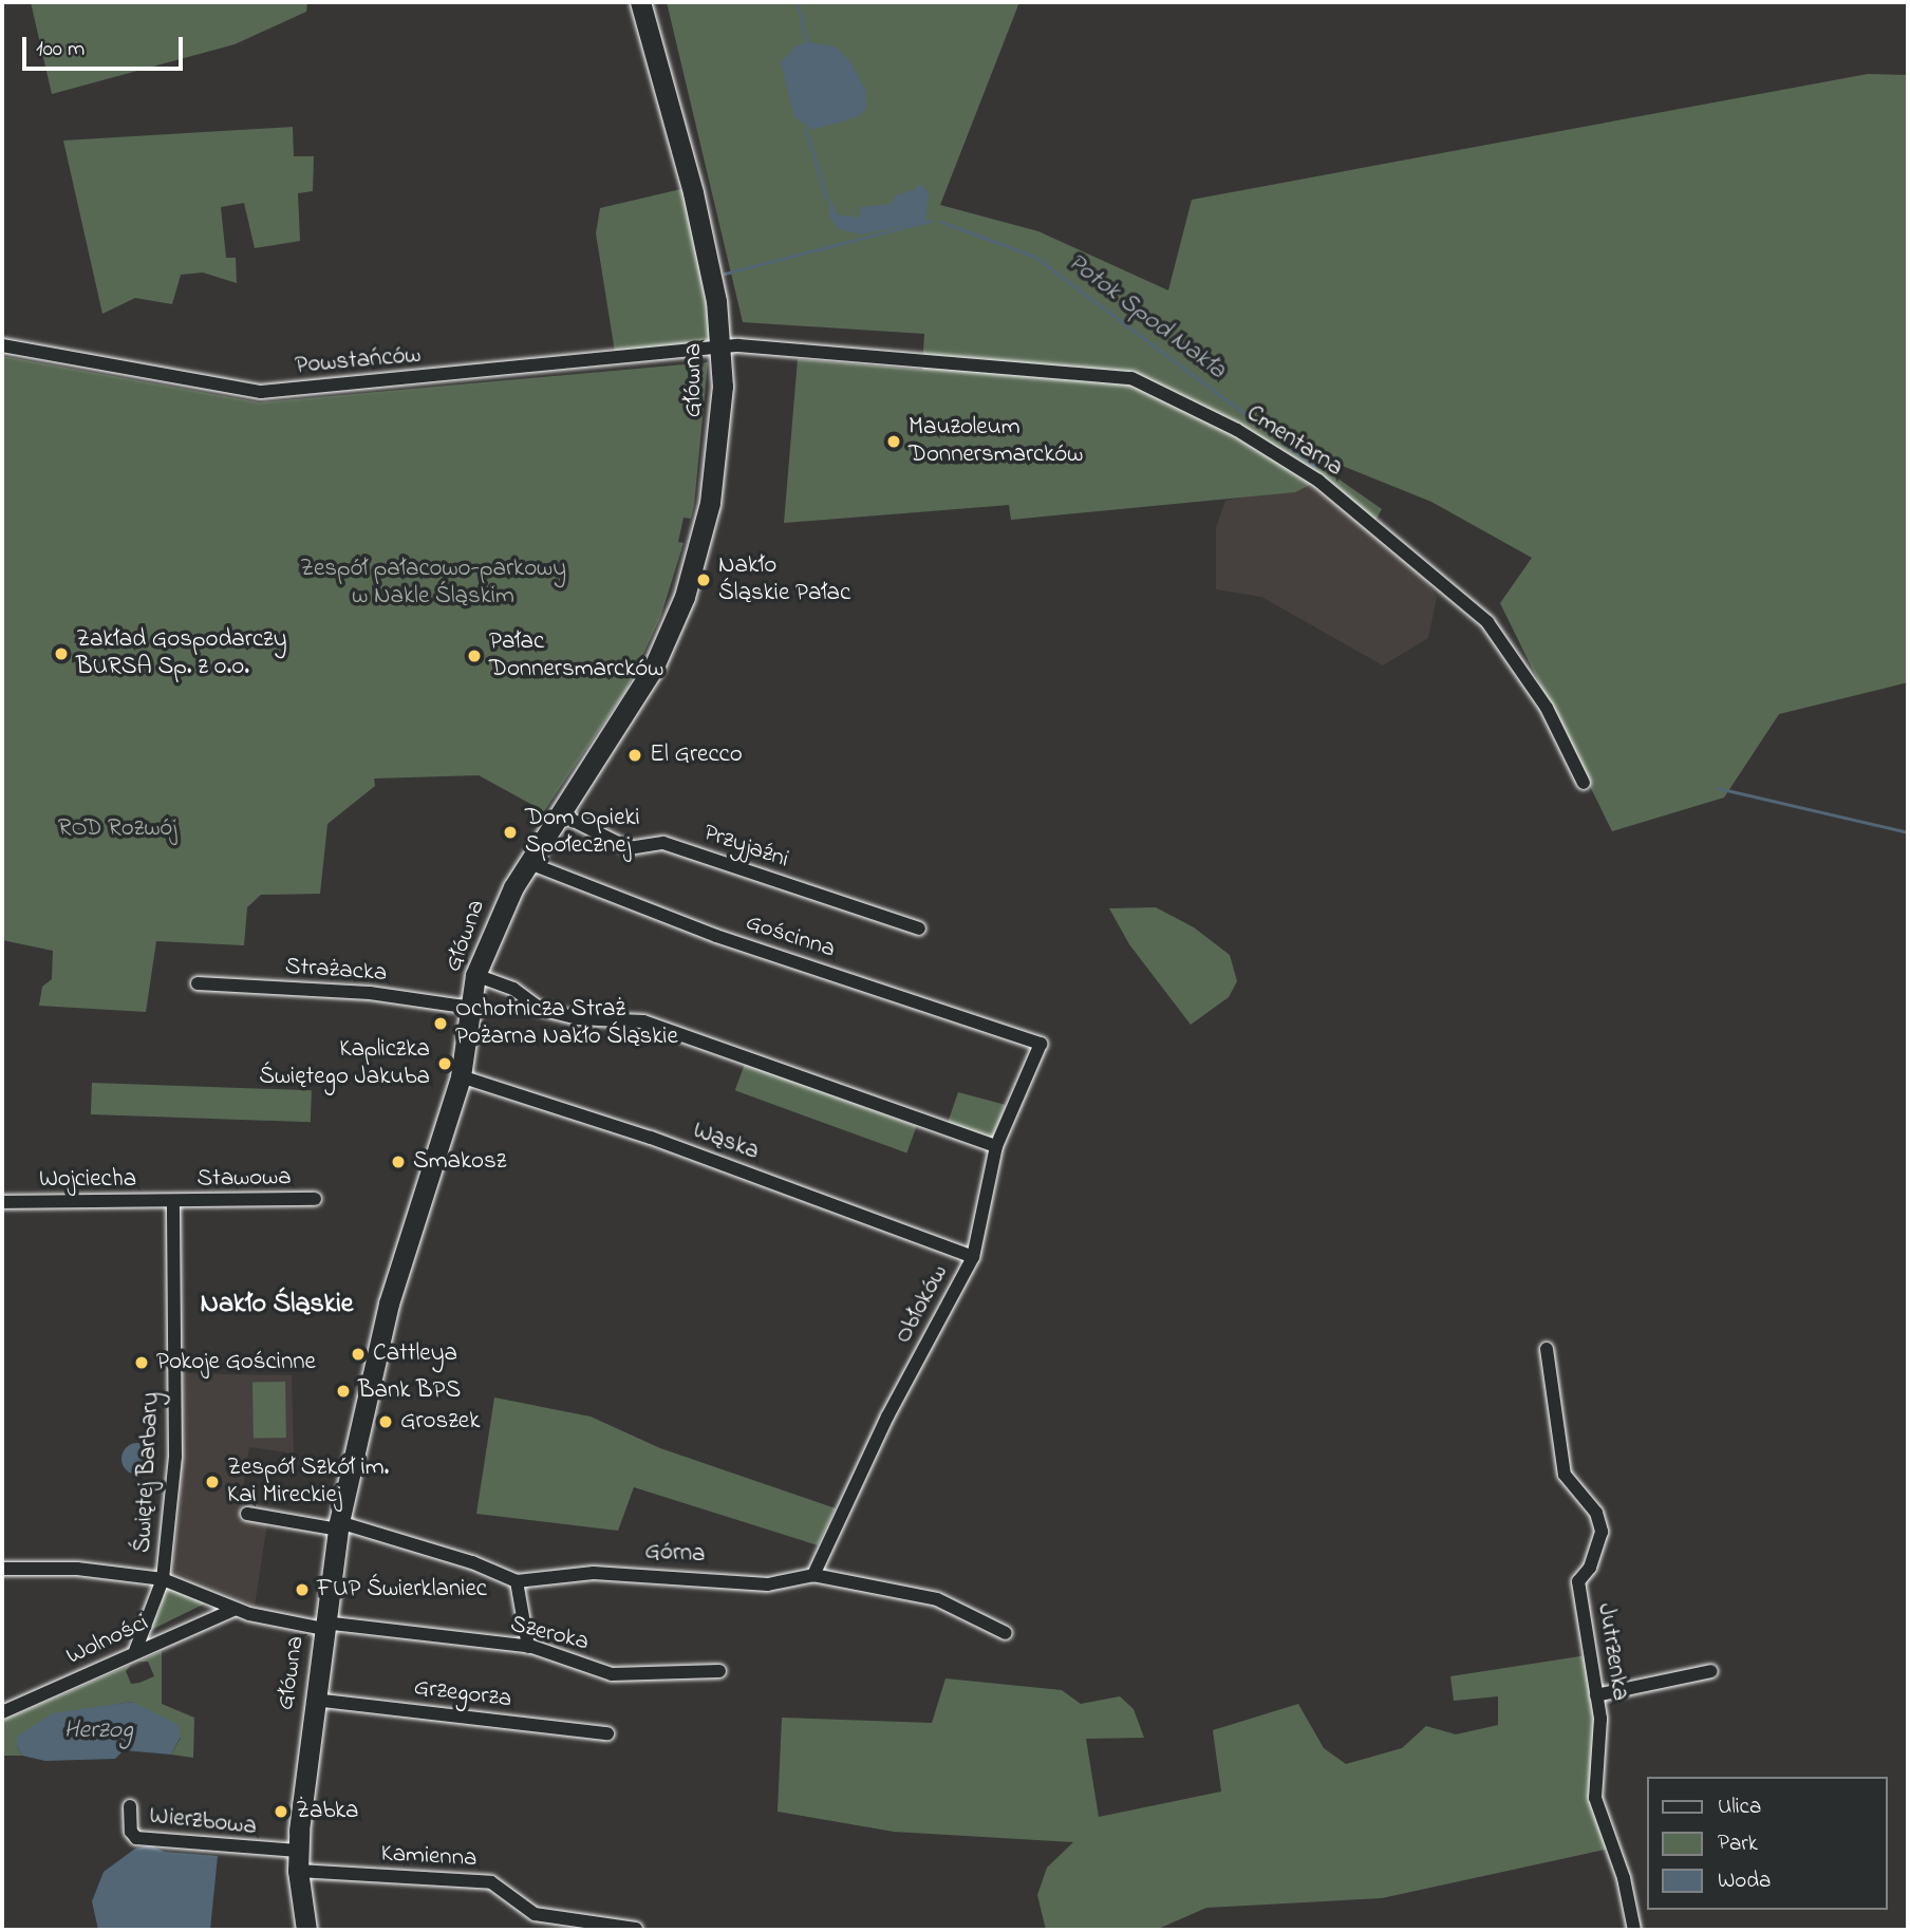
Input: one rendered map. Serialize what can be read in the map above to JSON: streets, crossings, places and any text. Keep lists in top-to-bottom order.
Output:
{
  "streets": {
    "main road": ["Główna"],
    "street": [
      "Powstańców",
      "Cmentarna",
      "Przyjaźni",
      "Gościnna",
      "Strażacka",
      "Wąska",
      "Stawowa",
      "Wojciecha",
      "Obłoków",
      "Świętej Barbary",
      "Górna",
      "Szeroka",
      "Wolności",
      "Jutrzenka",
      "Grzegorza",
      "Wierzbowa",
      "Kamienna"
    ]
  },
  "crossings": [
    ["Powstańców", "Główna"],
    ["Powstańców", "Cmentarna"],
    ["Główna", "Cmentarna"],
    ["Główna", "Przyjaźni"],
    ["Główna", "Gościnna"],
    ["Główna", "Strażacka"],
    ["Główna", "Wąska"],
    ["Główna", "Górna"],
    ["Główna", "Szeroka"],
    ["Główna", "Grzegorza"],
    ["Główna", "Wierzbowa"],
    ["Główna", "Kamienna"],
    ["Gościnna", "Obłoków"],
    ["Wąska", "Obłoków"],
    ["Stawowa", "Wojciecha"],
    ["Stawowa", "Świętej Barbary"],
    ["Wojciecha", "Świętej Barbary"],
    ["Obłoków", "Górna"],
    ["Świętej Barbary", "Szeroka"],
    ["Świętej Barbary", "Wolności"],
    ["Szeroka", "Wolności"],
    ["Wierzbowa", "Kamienna"]
  ],
  "districts": ["Nakło Śląskie"],
  "water": ["Potok Spod Nakła", "Herzog"],
  "parks": ["Zespół pałacowo-parkowy w Nakle Śląskim", "ROD Rozwój"],
  "places": [
    "Mauzoleum Donnersmarcków",
    "Nakło Śląskie Pałac",
    "Zakład Gospodarczy BURSA Sp. z o.o.",
    "Pałac Donnersmarcków",
    "El Grecco",
    "Dom Opieki Społecznej",
    "Ochotnicza Straż Pożarna Nakło Śląskie",
    "Kapliczka Świętego Jakuba",
    "Smakosz",
    "Cattleya",
    "Pokoje Gościnne",
    "Bank BPS",
    "Groszek",
    "Zespół Szkół im. Kai Mireckiej",
    "FUP Świerklaniec",
    "Żabka"
  ],
  "legend": ["Ulica", "Park", "Woda"],
  "scale_bar": "100 m"
}
